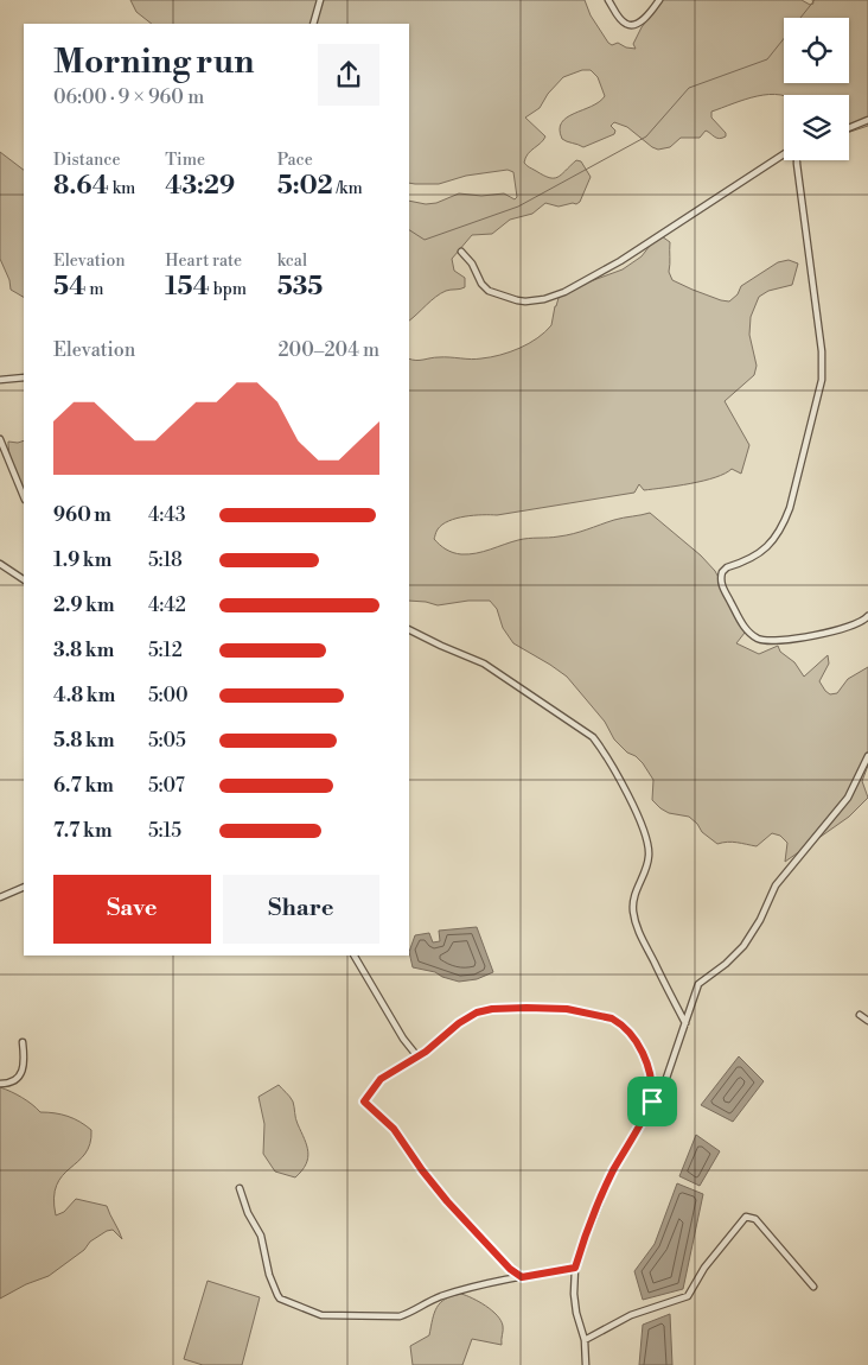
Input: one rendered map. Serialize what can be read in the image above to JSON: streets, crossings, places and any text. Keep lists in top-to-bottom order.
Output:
{
  "page": {
    "heading": ["Morning run", "06:00 · 9 × 960 m"],
    "stats": [
      ["Distance", "8.64 km"],
      ["Time", "43:29"],
      ["Pace", "5:02 /km"],
      ["Elevation", "54 m"],
      ["Heart rate", "154 bpm"],
      ["kcal", "535"]
    ],
    "chart": ["Elevation", "200–204 m"],
    "list": [
      {
        "name": "960 m",
        "note": "4:43"
      },
      {
        "name": "1.9 km",
        "note": "5:18"
      },
      {
        "name": "2.9 km",
        "note": "4:42"
      },
      {
        "name": "3.8 km",
        "note": "5:12"
      },
      {
        "name": "4.8 km",
        "note": "5:00"
      },
      {
        "name": "5.8 km",
        "note": "5:05"
      },
      {
        "name": "6.7 km",
        "note": "5:07"
      },
      {
        "name": "7.7 km",
        "note": "5:15"
      }
    ],
    "buttons": ["Save", "Share"]
  }
}
